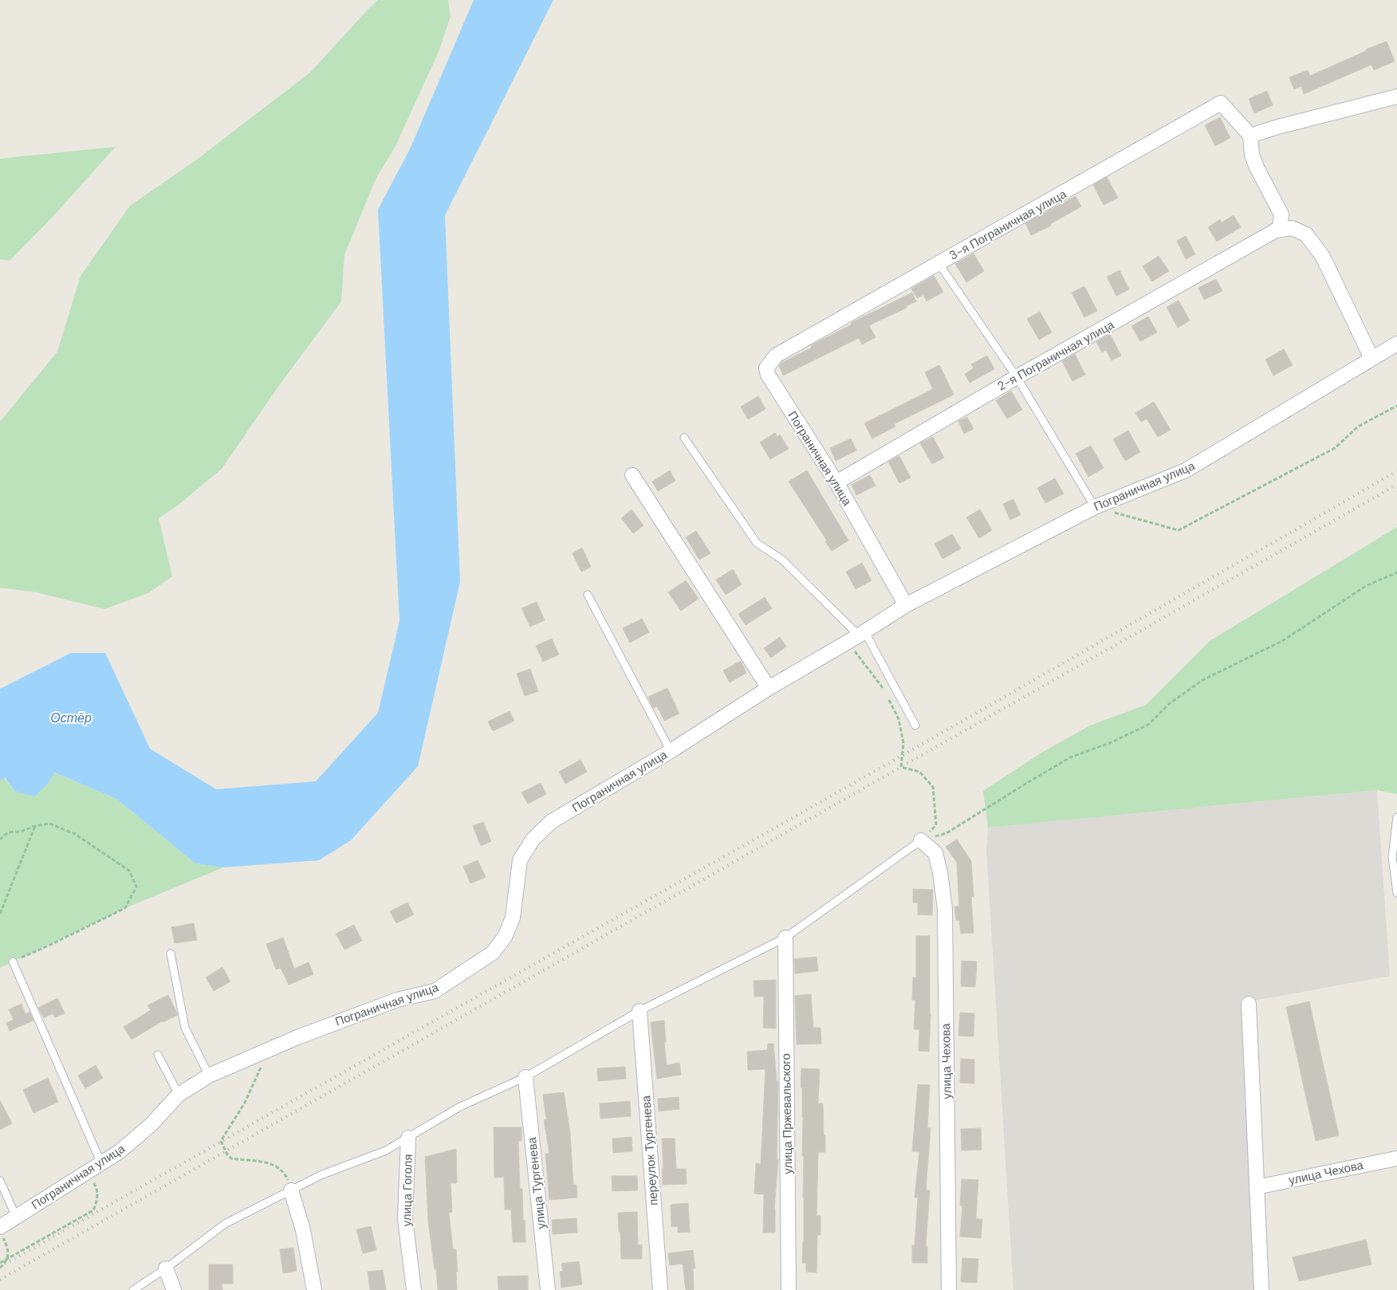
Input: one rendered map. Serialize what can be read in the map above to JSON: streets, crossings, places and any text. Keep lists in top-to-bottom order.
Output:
{
  "streets": {
    "street": [
      "3-я Пограничная улица",
      "2-я Пограничная улица",
      "Пограничная улица",
      "улица Чехова",
      "улица Пржевальского",
      "переулок Тургенева",
      "улица Тургенева",
      "улица Гоголя"
    ]
  },
  "crossings": [
    ["3-я Пограничная улица", "Пограничная улица"],
    ["2-я Пограничная улица", "Пограничная улица"]
  ],
  "water": ["Остёр"]
}
